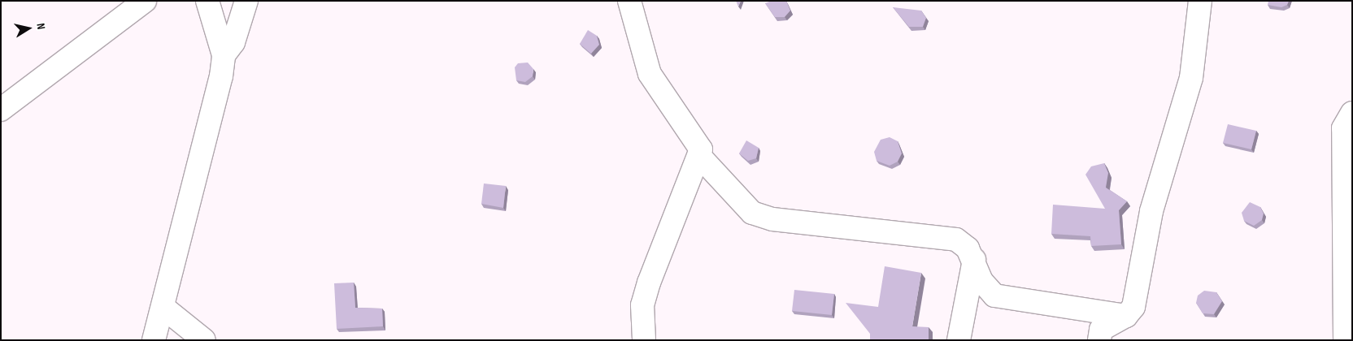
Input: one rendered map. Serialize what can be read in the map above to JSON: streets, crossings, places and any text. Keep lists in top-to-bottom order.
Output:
{
  "north": "right"
}
